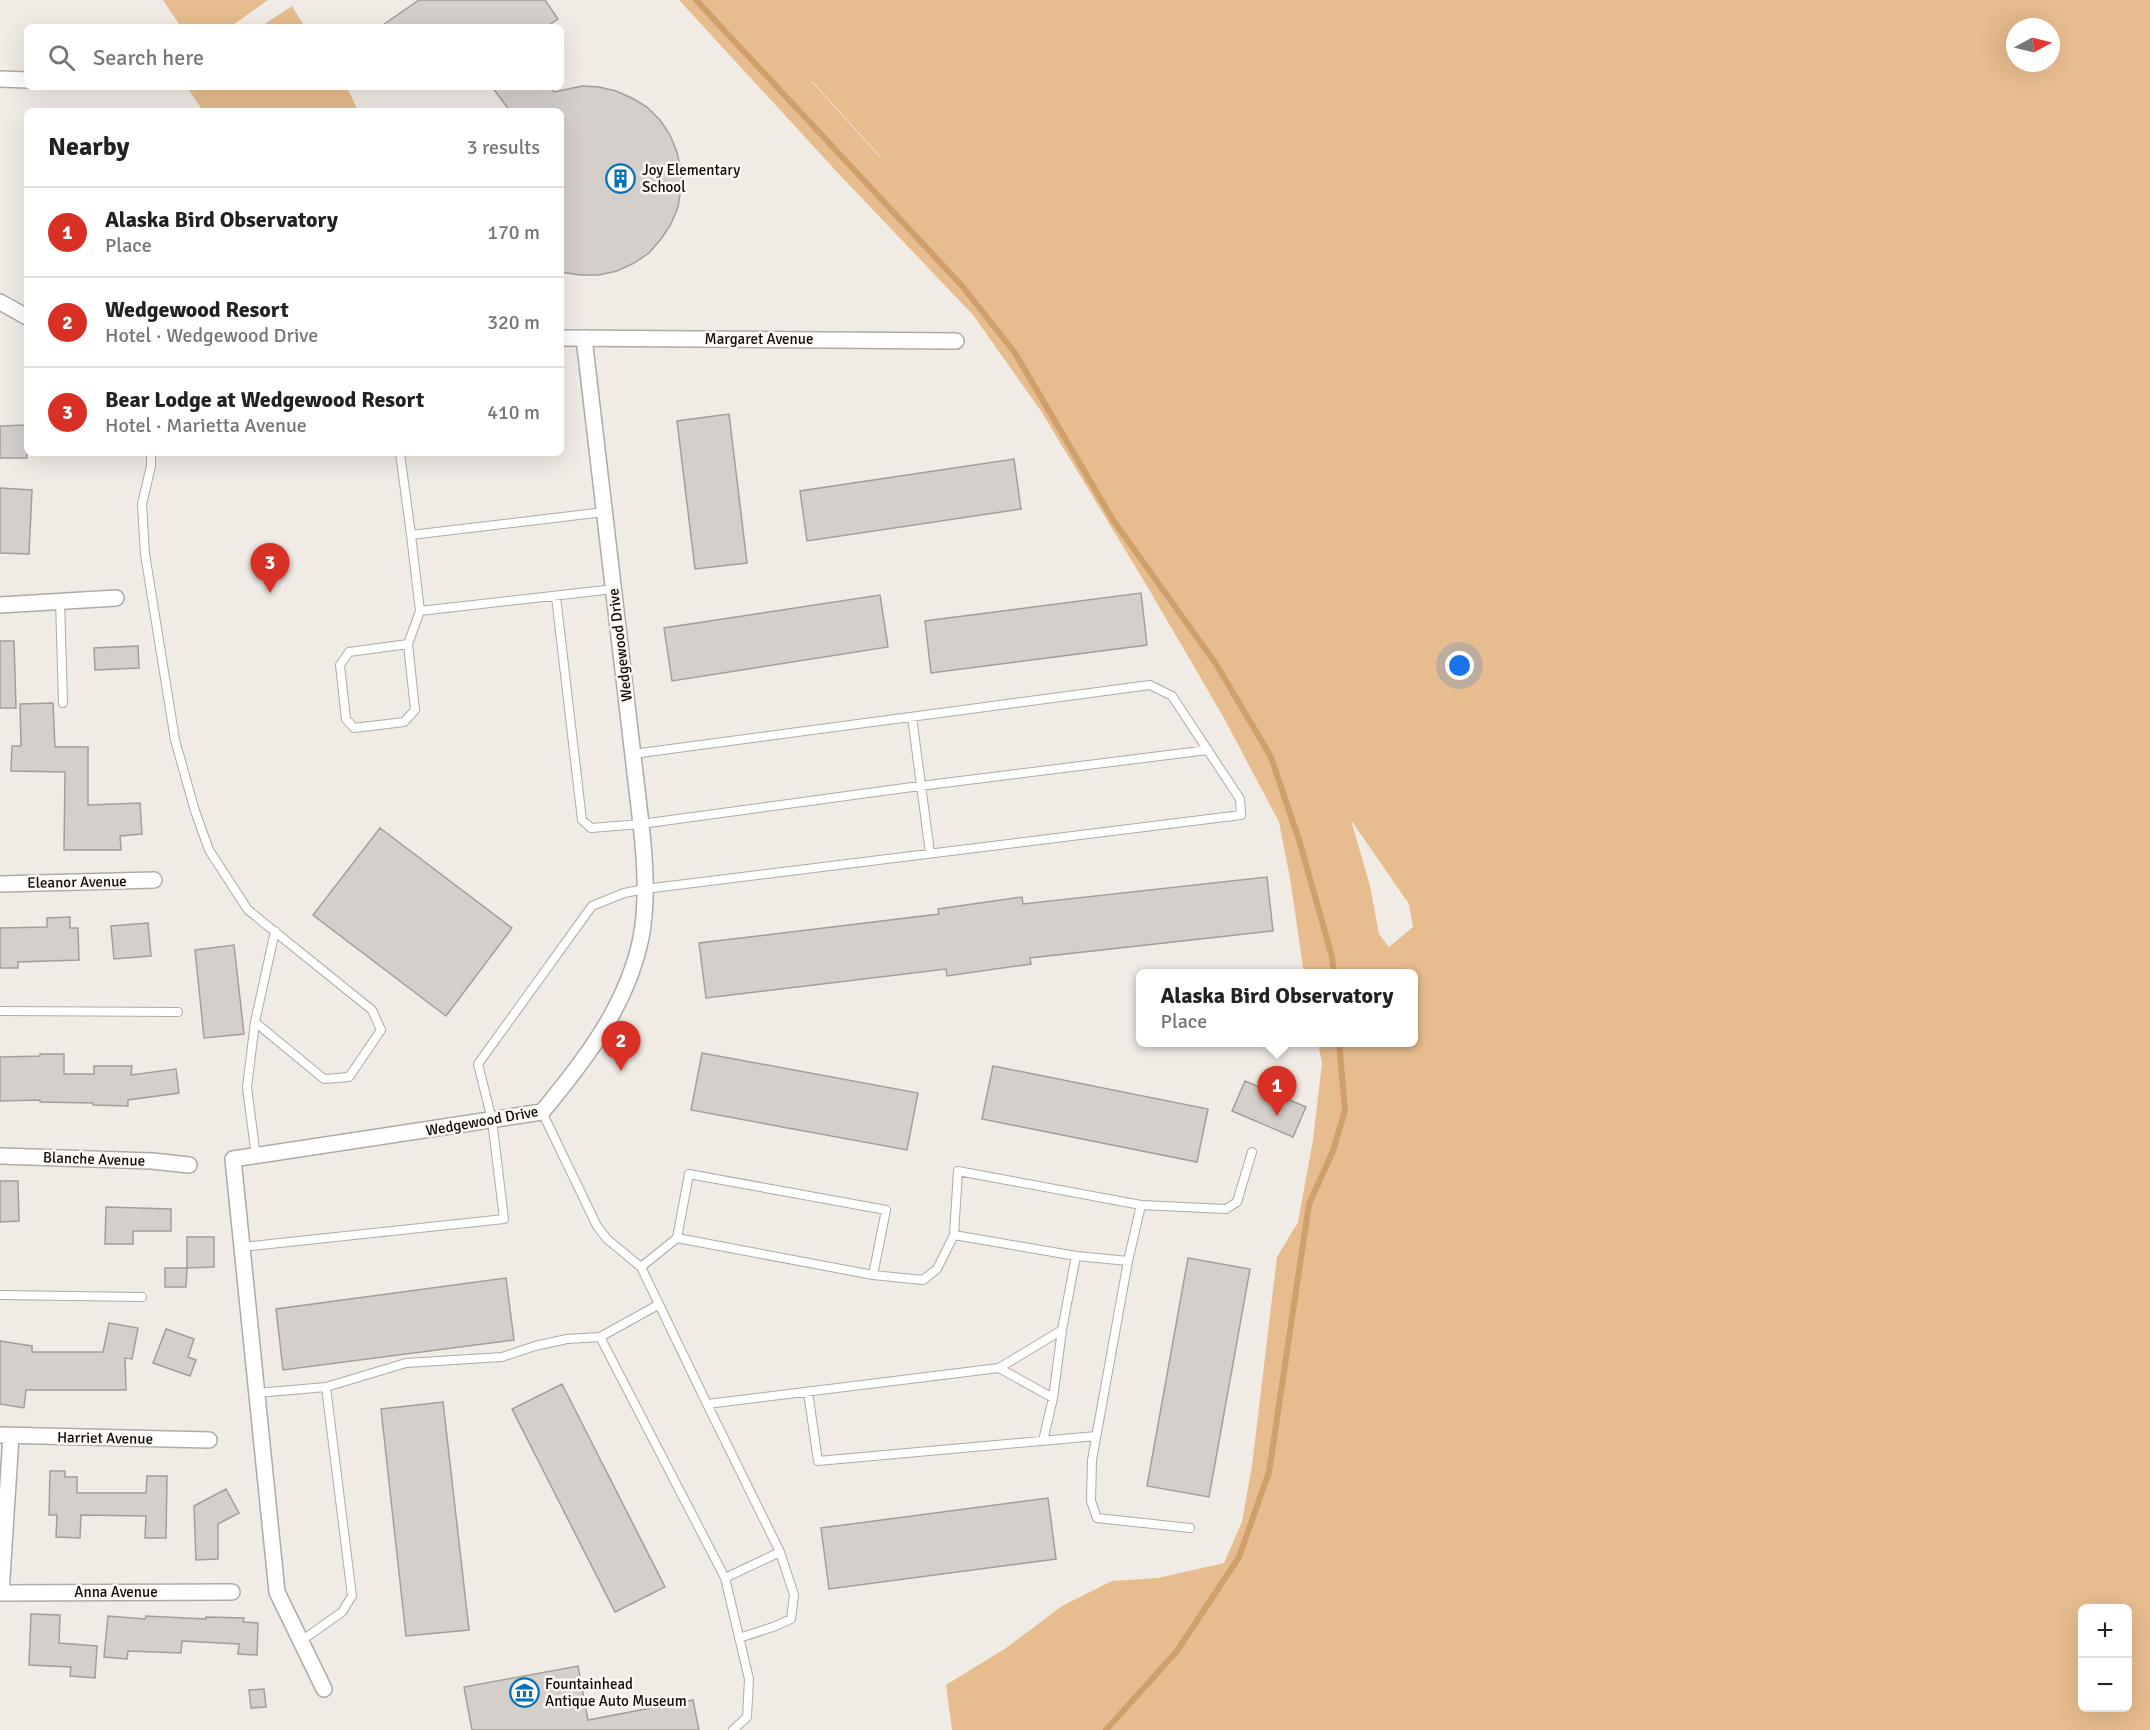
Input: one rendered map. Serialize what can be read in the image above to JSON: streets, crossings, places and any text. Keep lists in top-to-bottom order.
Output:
{
  "streets": {
    "street": [
      "Margaret Avenue",
      "Wedgewood Drive",
      "Eleanor Avenue",
      "Blanche Avenue",
      "Harriet Avenue",
      "Anna Avenue"
    ]
  },
  "crossings": [
    ["Margaret Avenue", "Wedgewood Drive"]
  ],
  "places": {
    "building": ["Joy Elementary School"],
    "museum": ["Fountainhead Antique Auto Museum"]
  },
  "north": "right",
  "page": {
    "search": "Search here",
    "heading": ["Nearby", "3 results"],
    "list": [
      {
        "mark": "1",
        "name": "Alaska Bird Observatory",
        "note": "Place",
        "value": "170 m"
      },
      {
        "mark": "2",
        "name": "Wedgewood Resort",
        "note": "Hotel · Wedgewood Drive",
        "value": "320 m"
      },
      {
        "mark": "3",
        "name": "Bear Lodge at Wedgewood Resort",
        "note": "Hotel · Marietta Avenue",
        "value": "410 m"
      }
    ],
    "pins": ["3", "2", "1"],
    "popup": ["Alaska Bird Observatory", "Place"],
    "map_buttons": ["+", "−"]
  }
}
